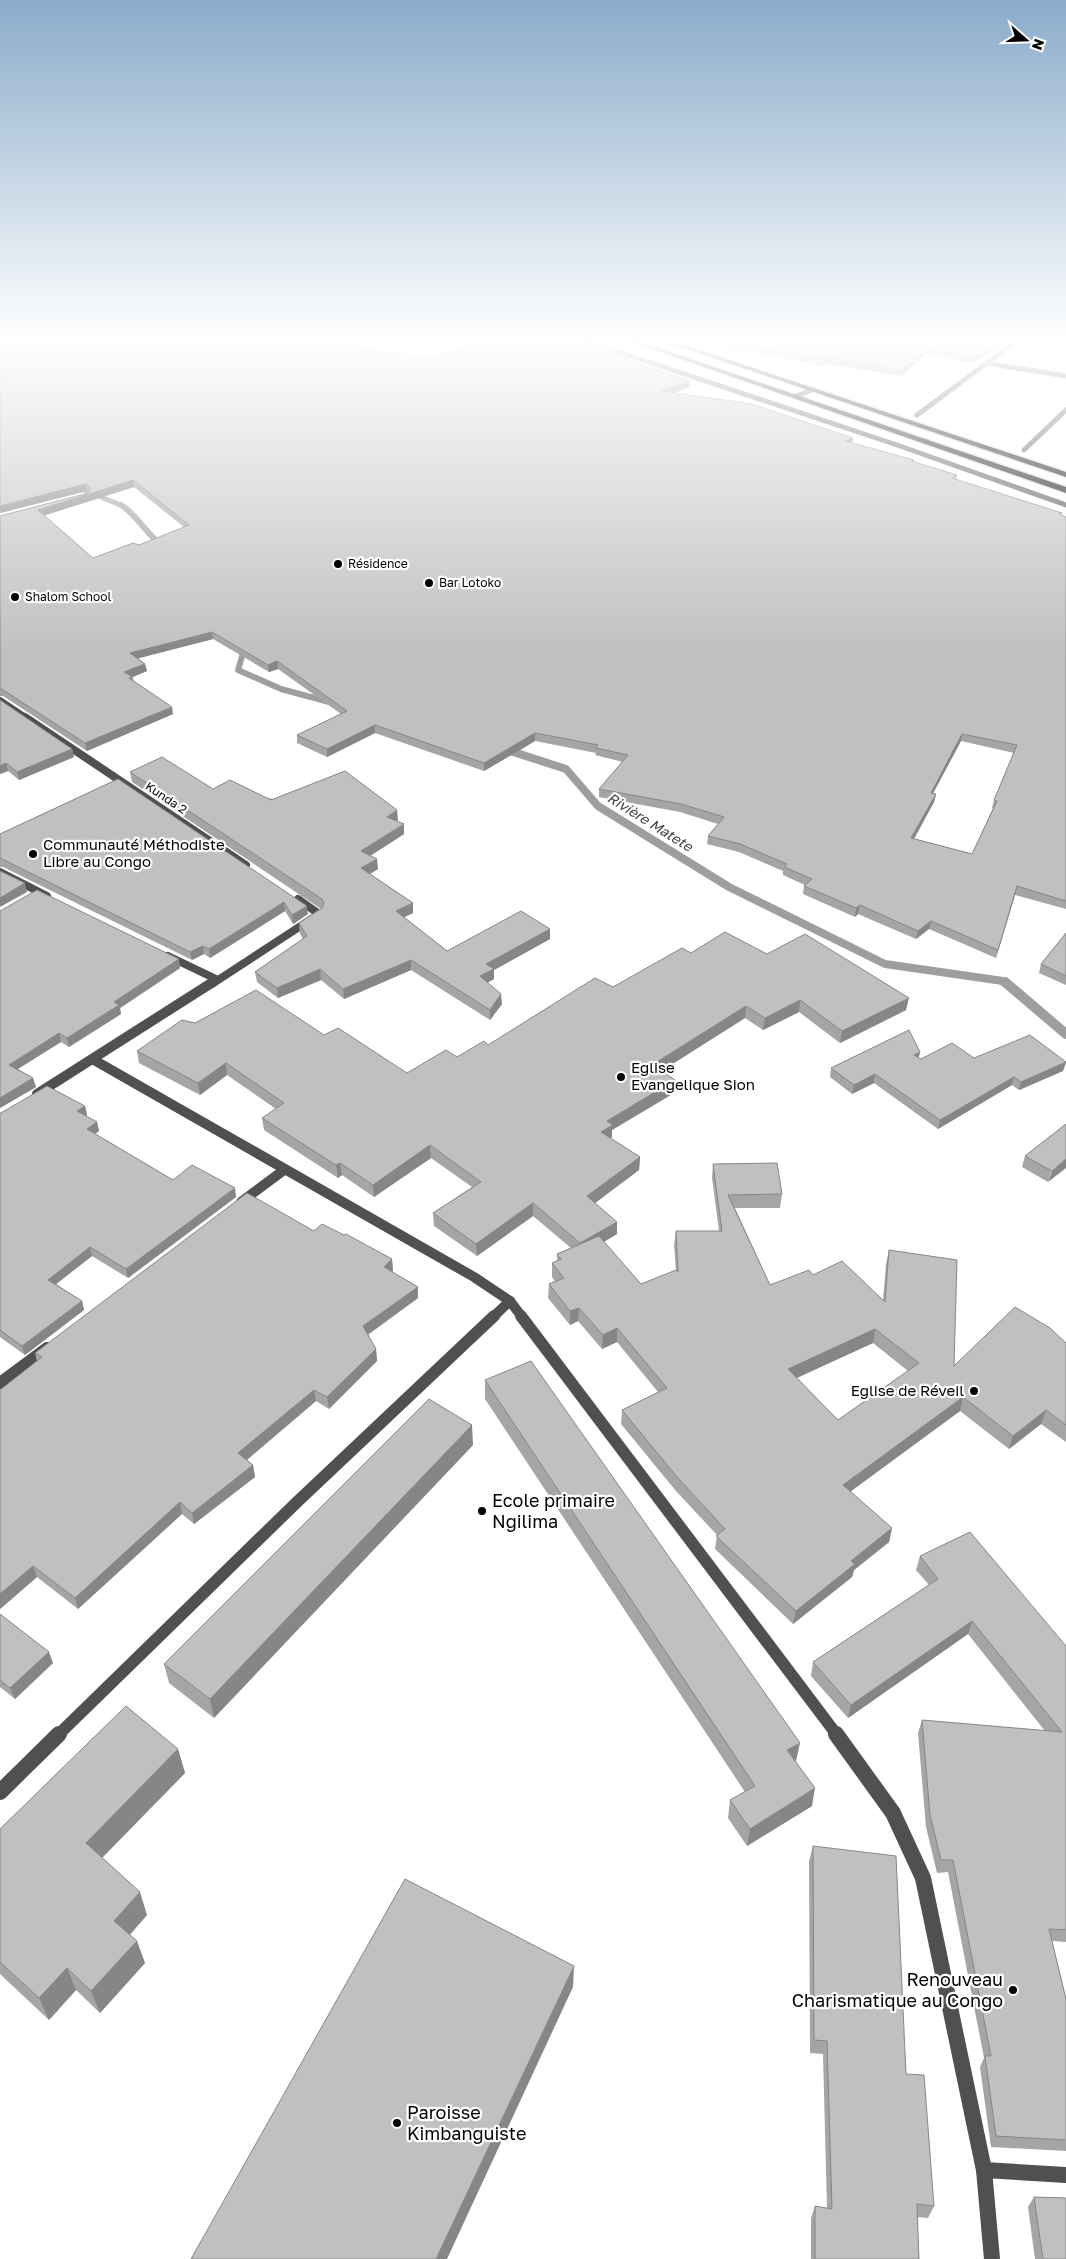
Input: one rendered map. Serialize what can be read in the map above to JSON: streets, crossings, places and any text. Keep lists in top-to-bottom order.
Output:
{
  "streets": {
    "street": ["Kunda 2"]
  },
  "water": ["Rivière Matete"],
  "places": [
    "Résidence",
    "Bar Lotoko",
    "Shalom School",
    "Communauté Méthodiste Libre au Congo",
    "Eglise Evangelique Sion",
    "Eglise de Réveil",
    "Ecole primaire Ngilima",
    "Renouveau Charismatique au Congo",
    "Paroisse Kimbanguiste"
  ],
  "north": "right"
}
